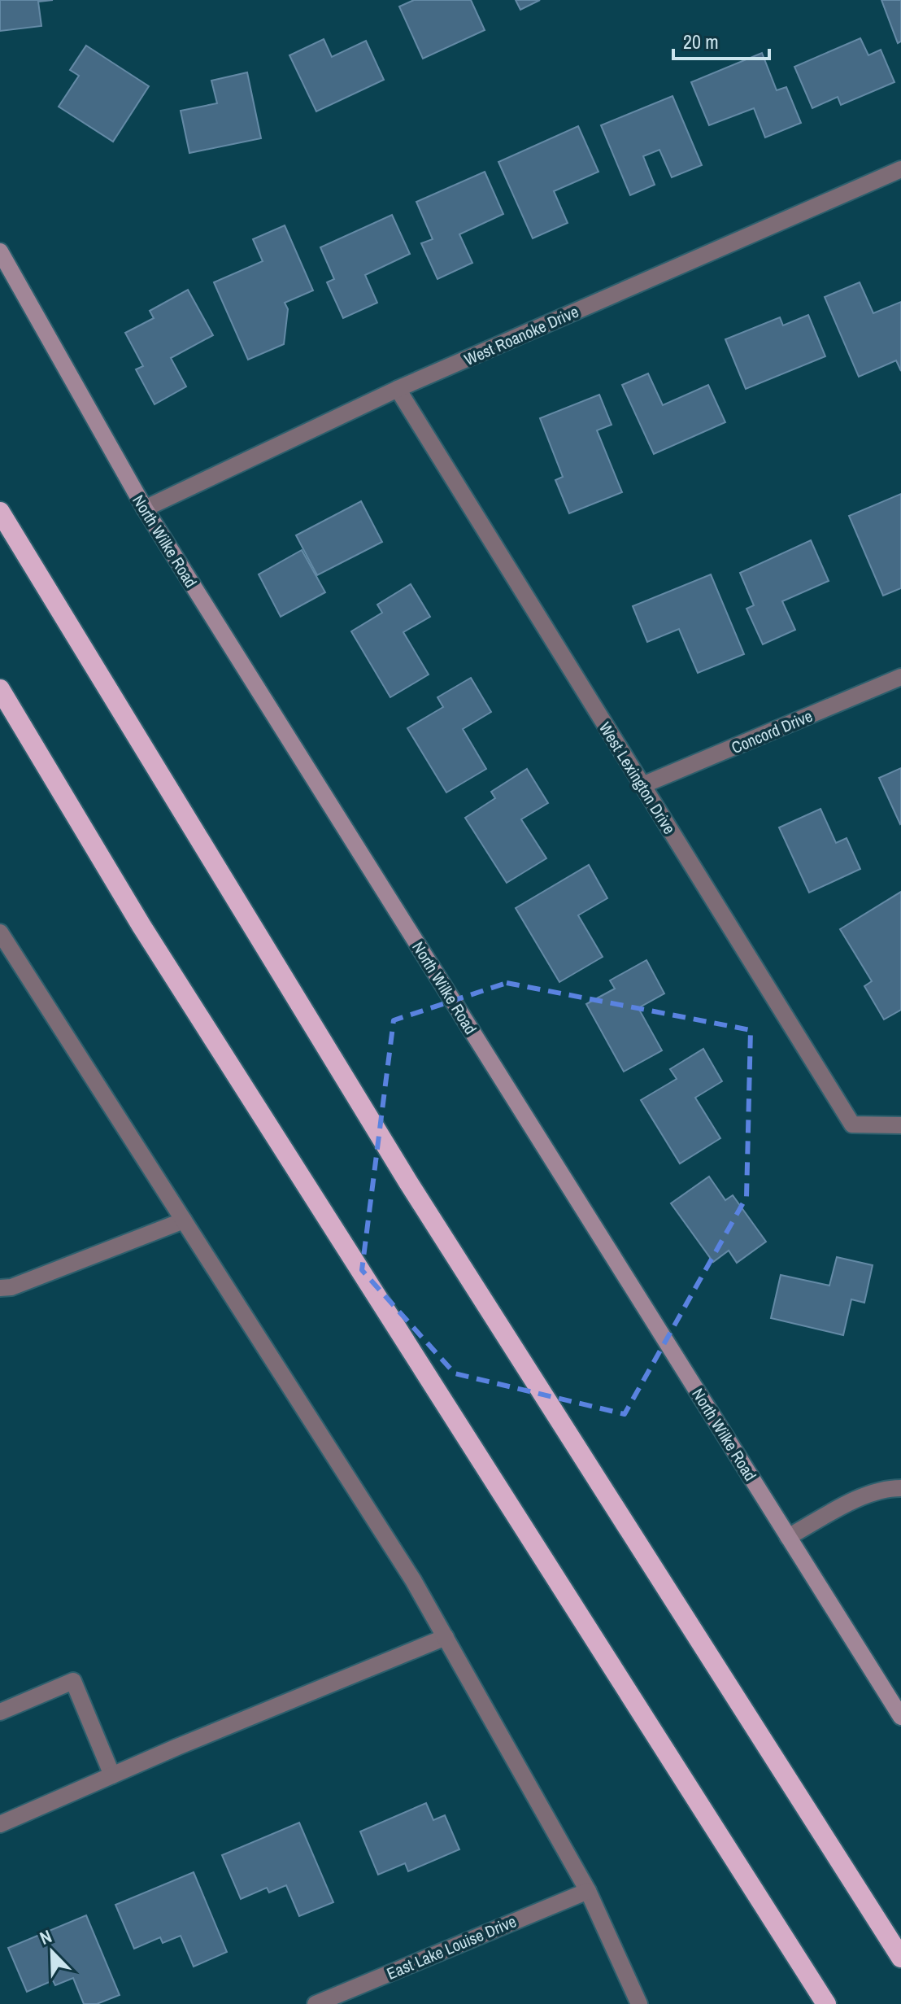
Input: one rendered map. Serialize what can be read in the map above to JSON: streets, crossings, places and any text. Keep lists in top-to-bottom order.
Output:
{
  "streets": {
    "street": [
      "West Roanoke Drive",
      "North Wilke Road",
      "Concord Drive",
      "West Lexington Drive",
      "East Lake Louise Drive"
    ]
  },
  "crossings": [
    ["West Roanoke Drive", "North Wilke Road"],
    ["West Roanoke Drive", "West Lexington Drive"],
    ["Concord Drive", "West Lexington Drive"]
  ],
  "scale_bar": "20 m",
  "north": "top left"
}
